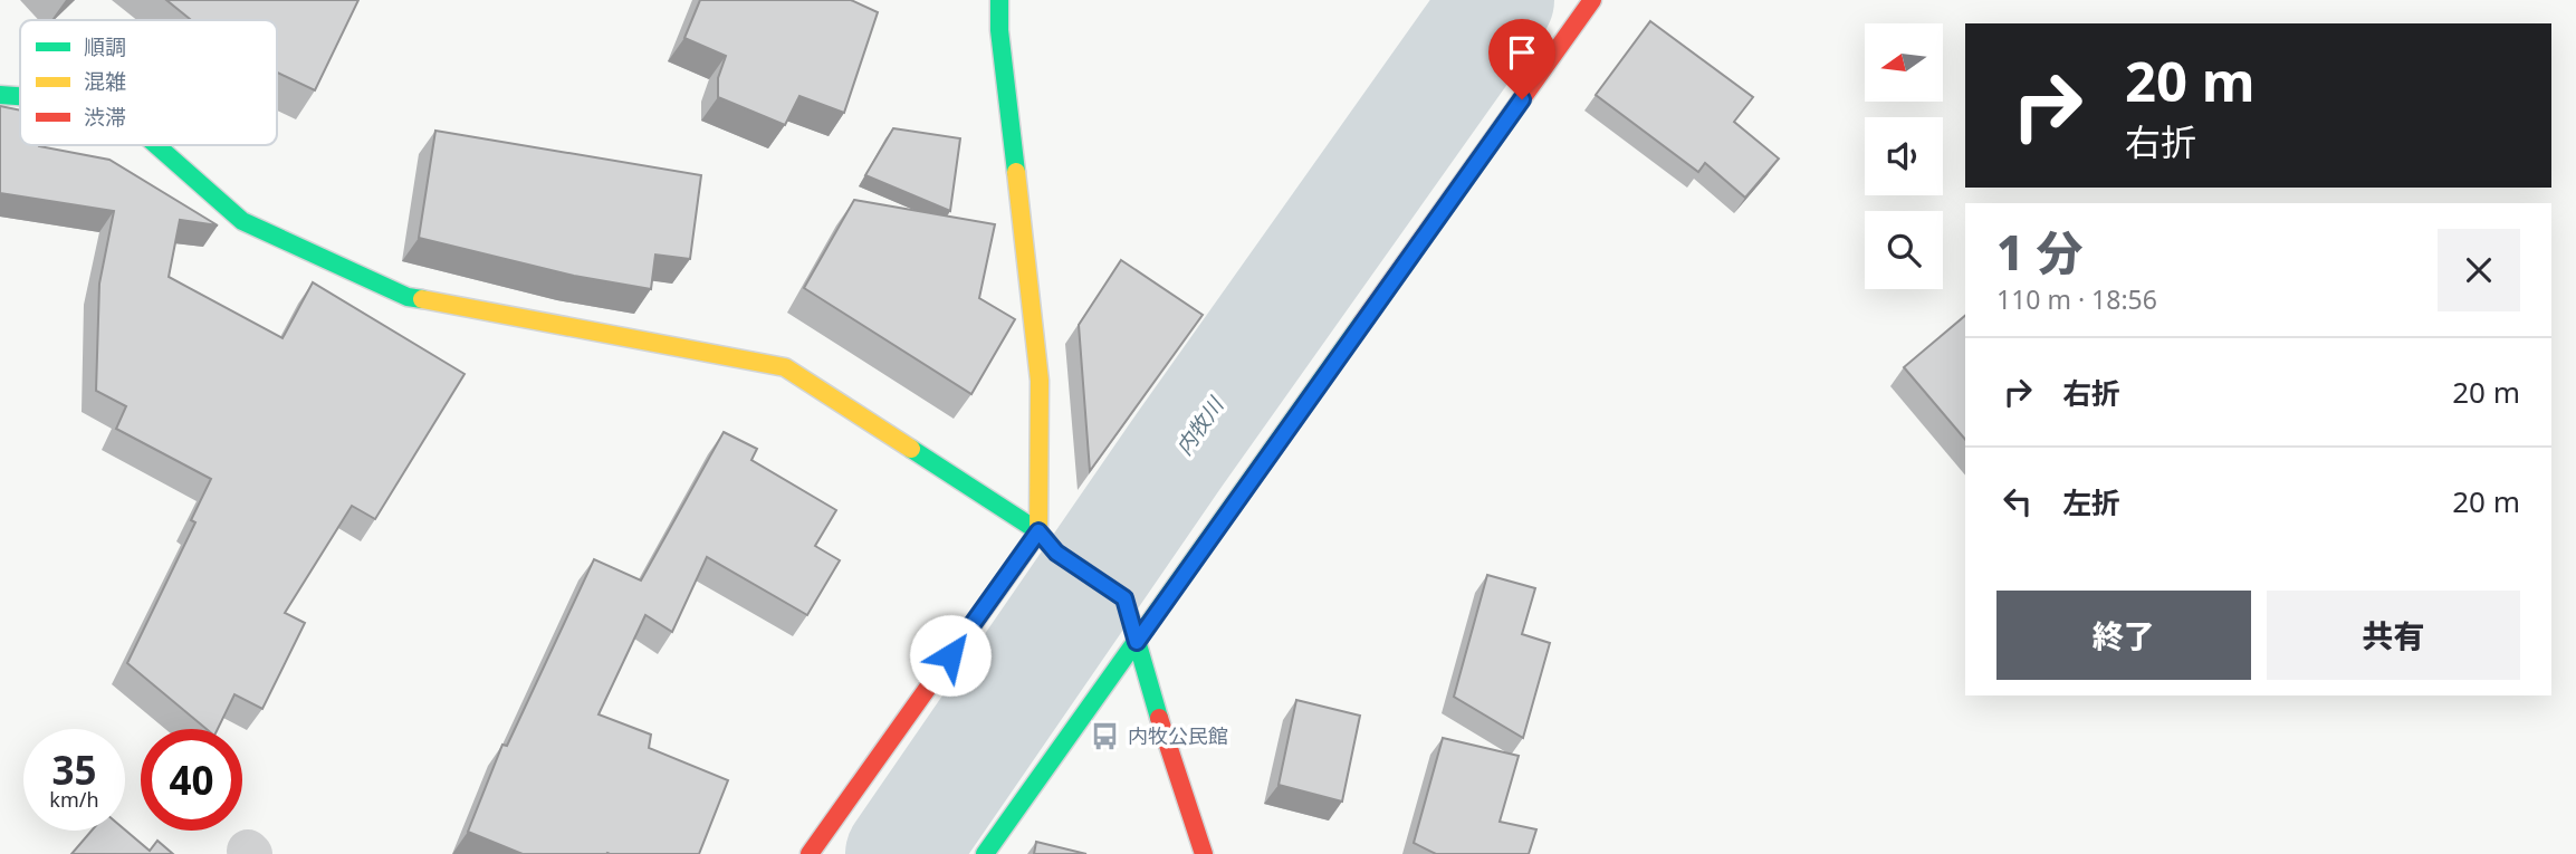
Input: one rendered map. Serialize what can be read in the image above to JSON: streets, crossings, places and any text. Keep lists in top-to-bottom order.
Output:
{
  "water": ["内牧川"],
  "places": {
    "bus stop": ["内牧公民館"]
  },
  "legend": ["順調", "混雑", "渋滞"],
  "north": "left",
  "page": {
    "turn": ["20 m", "右折"],
    "heading": ["1 分", "110 m · 18:56"],
    "list": [
      {
        "name": "右折",
        "value": "20 m"
      },
      {
        "name": "左折",
        "value": "20 m"
      }
    ],
    "buttons": ["終了", "共有"],
    "speed": "35 km/h",
    "limit": "40"
  }
}
